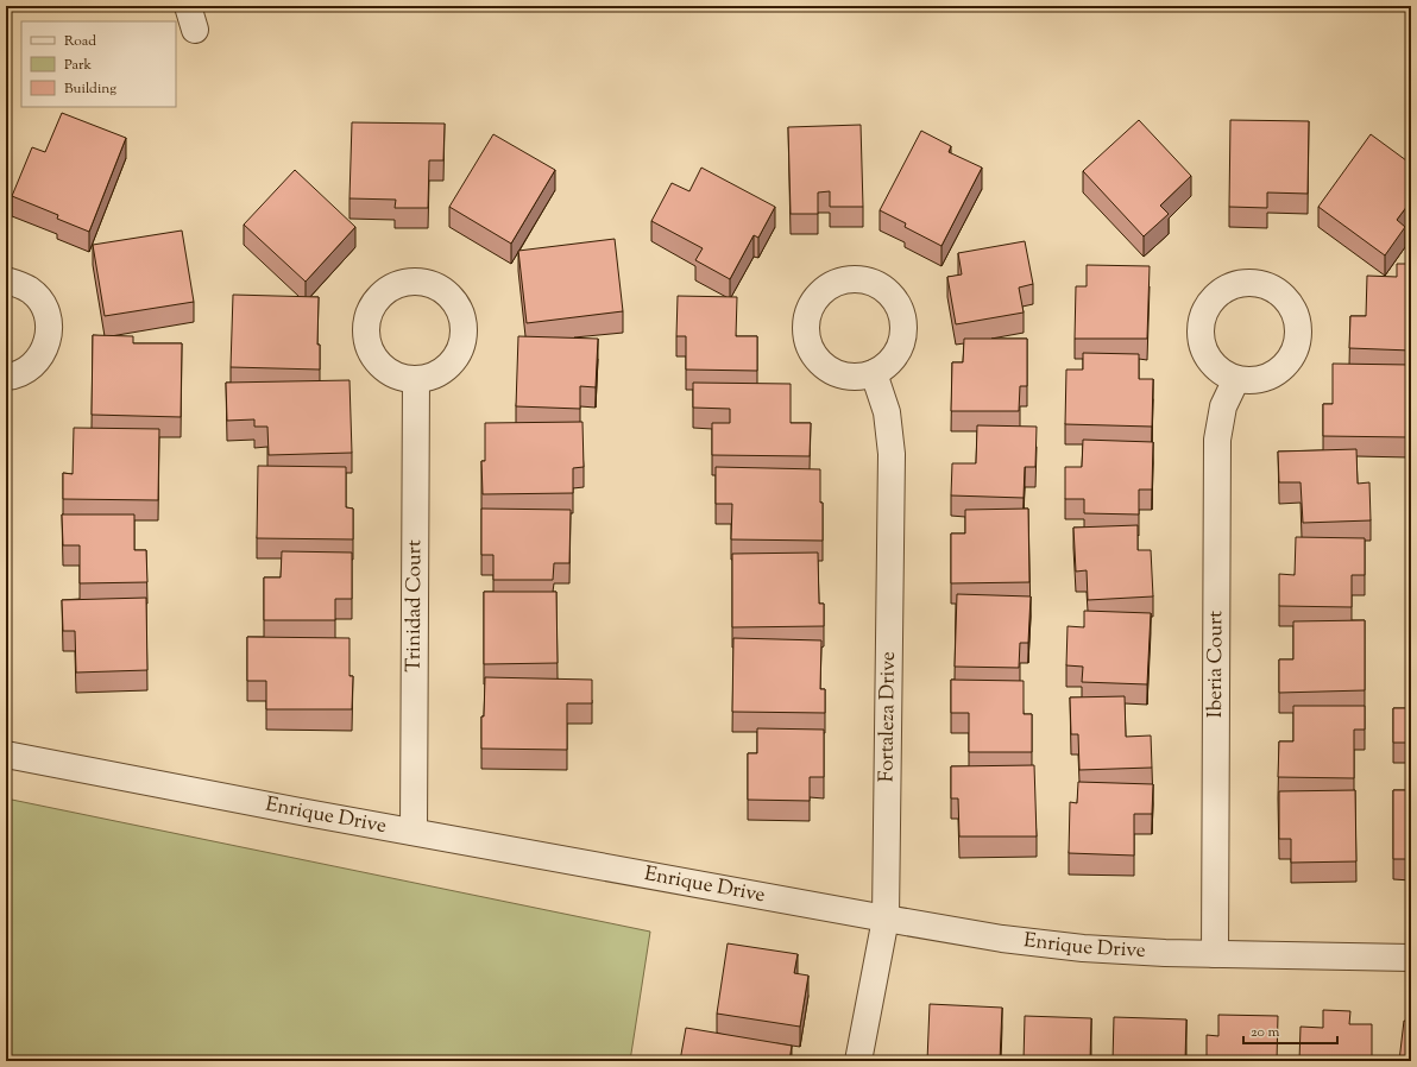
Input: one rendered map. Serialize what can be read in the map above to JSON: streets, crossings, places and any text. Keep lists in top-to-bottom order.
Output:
{
  "streets": {
    "street": [
      "Trinidad Court",
      "Iberia Court",
      "Fortaleza Drive",
      "Enrique Drive"
    ]
  },
  "crossings": [
    ["Trinidad Court", "Enrique Drive"],
    ["Iberia Court", "Enrique Drive"],
    ["Fortaleza Drive", "Enrique Drive"]
  ],
  "legend": ["Road", "Park", "Building"],
  "scale_bar": "20 m"
}
